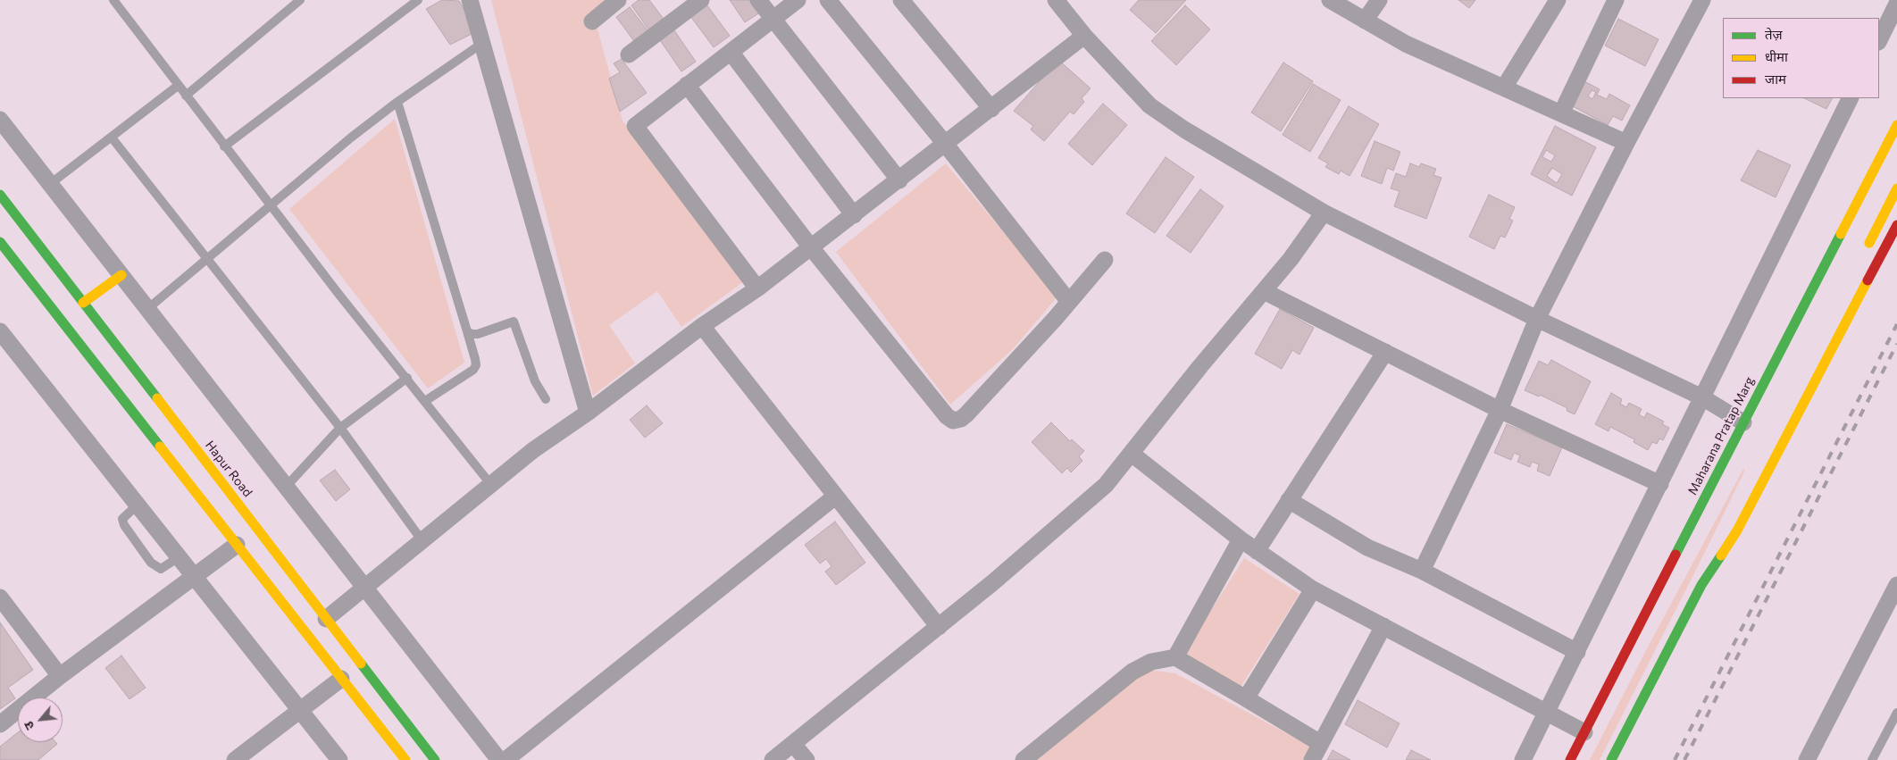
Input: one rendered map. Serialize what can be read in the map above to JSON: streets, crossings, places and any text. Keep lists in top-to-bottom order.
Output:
{
  "streets": {
    "main road": ["Maharana Pratap Marg", "Hapur Road"]
  },
  "legend": ["तेज़", "धीमा", "जाम"],
  "north": "bottom left"
}
